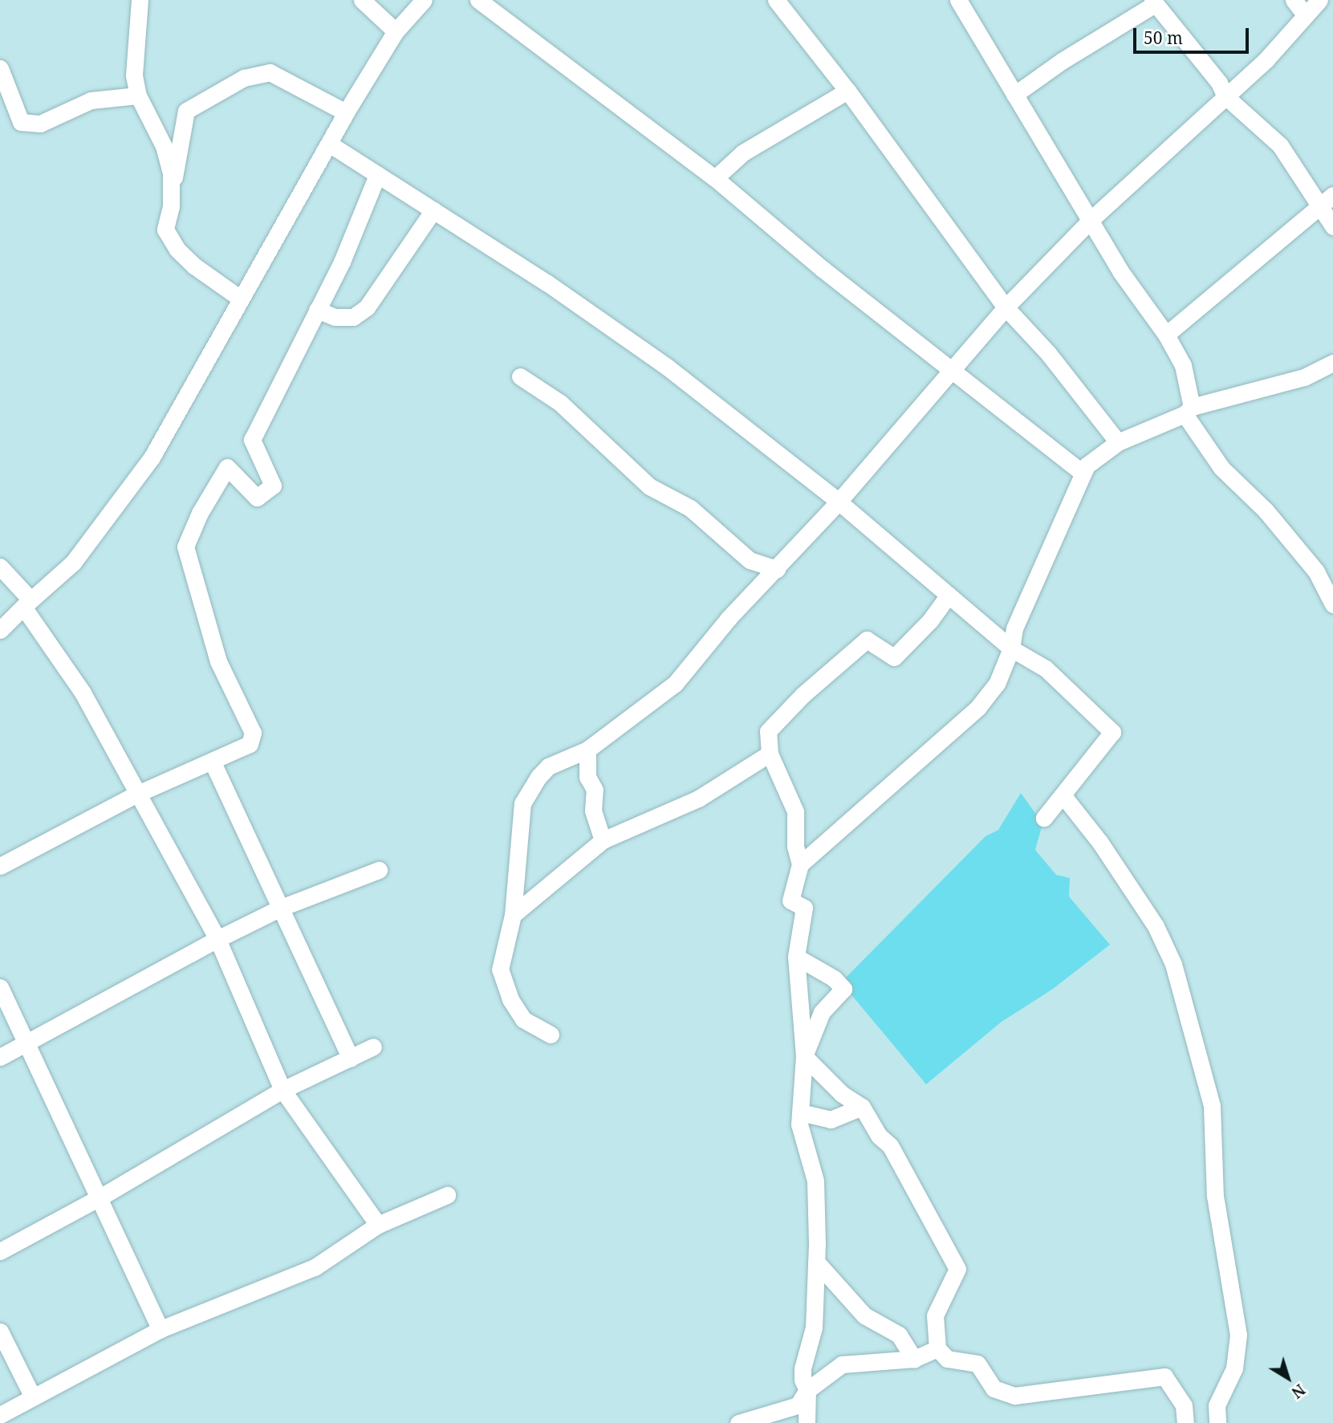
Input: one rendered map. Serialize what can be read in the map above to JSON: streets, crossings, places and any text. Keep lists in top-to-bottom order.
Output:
{
  "scale_bar": "50 m",
  "north": "bottom right"
}
